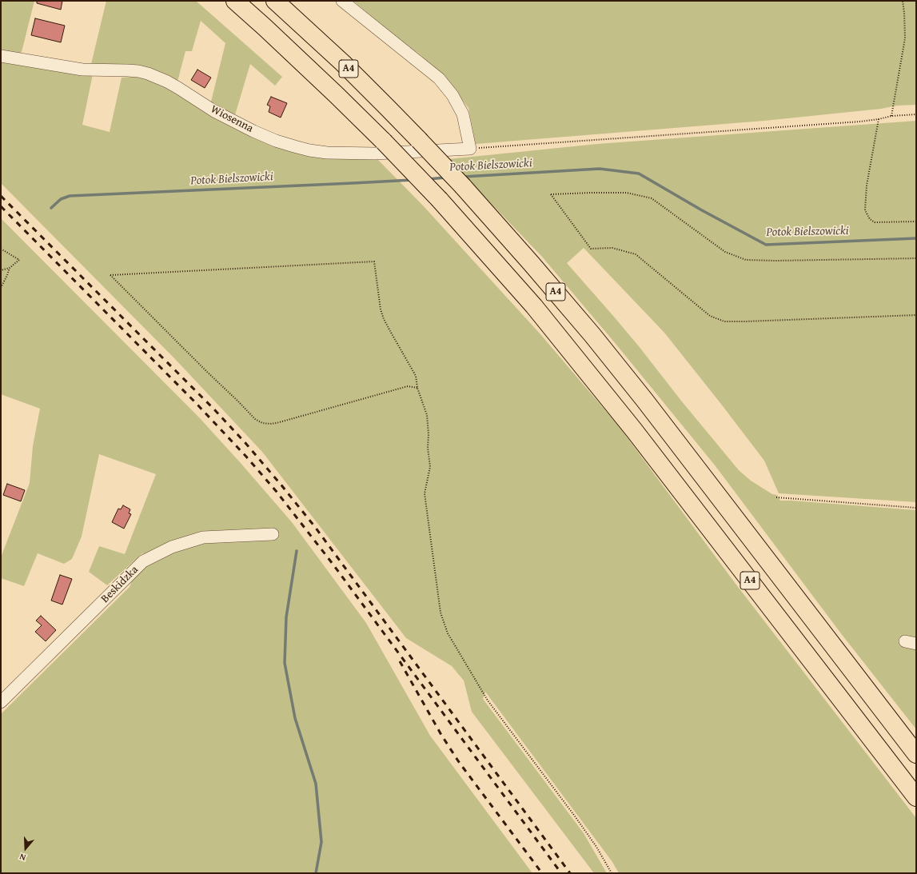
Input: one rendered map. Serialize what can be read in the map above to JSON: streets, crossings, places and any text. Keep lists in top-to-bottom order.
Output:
{
  "streets": {
    "highway": ["A4"],
    "street": ["Wiosenna", "Beskidzka"]
  },
  "water": ["Potok Bielszowicki"],
  "north": "bottom"
}
